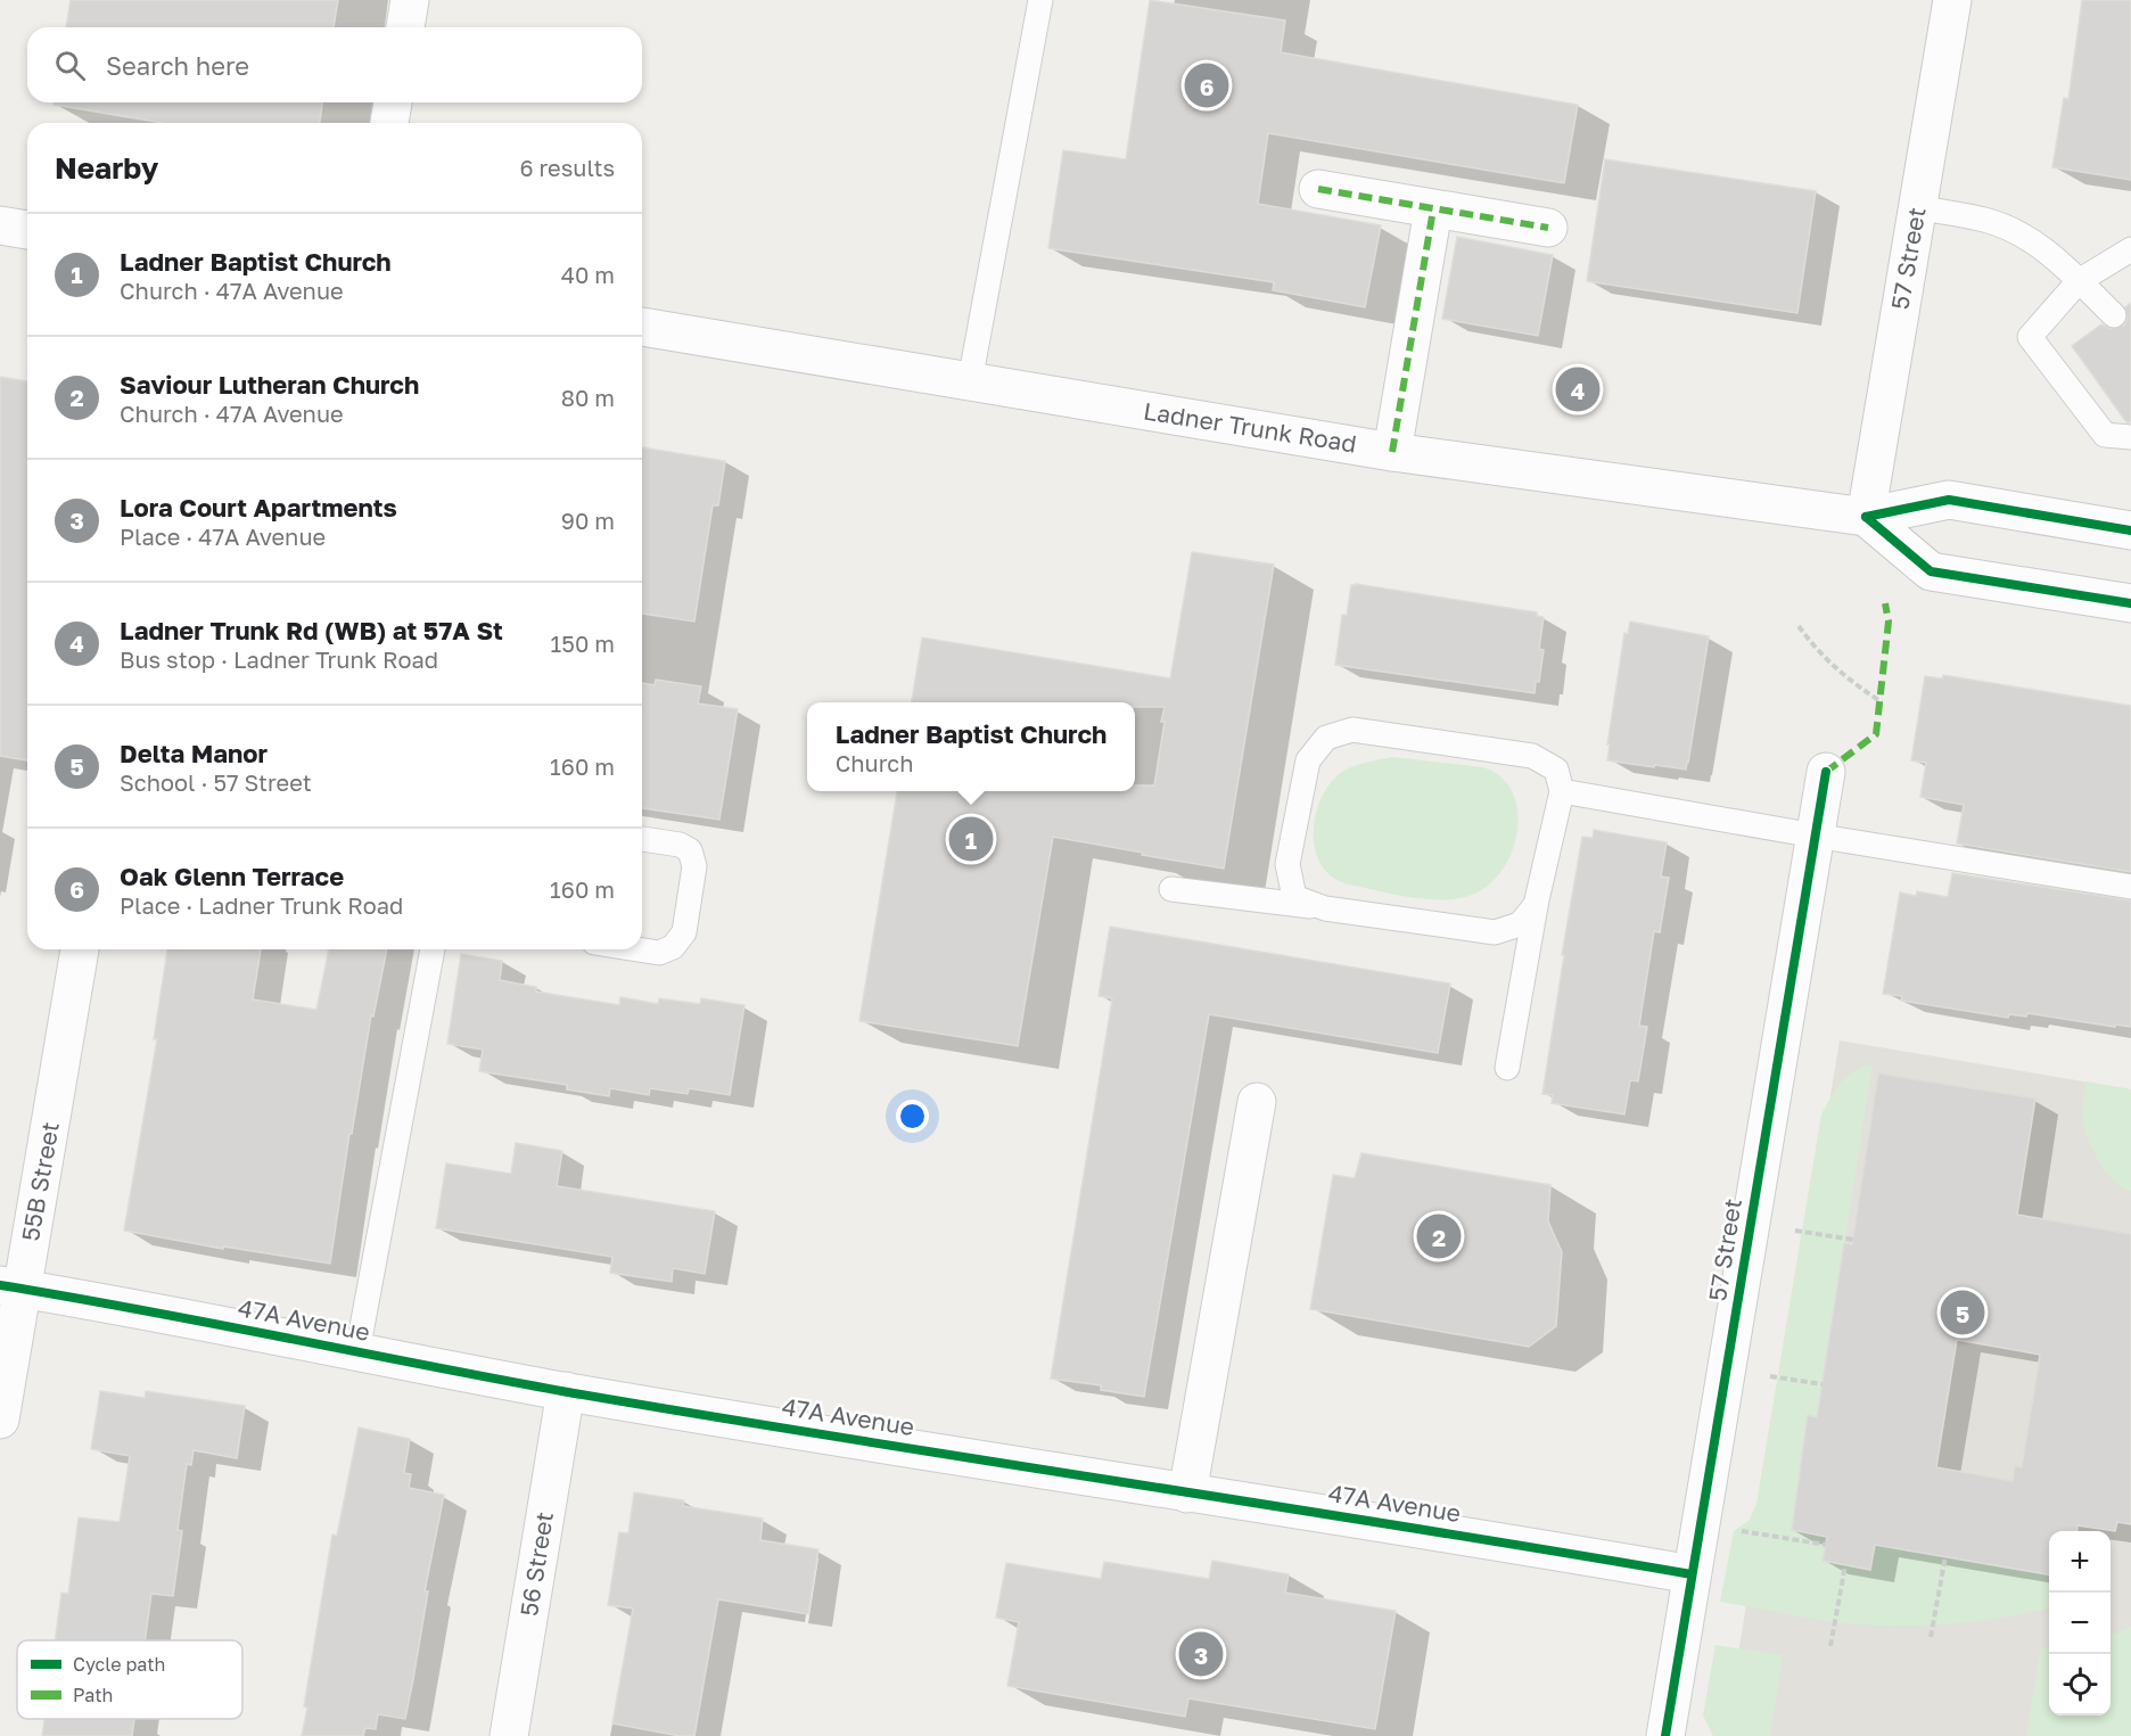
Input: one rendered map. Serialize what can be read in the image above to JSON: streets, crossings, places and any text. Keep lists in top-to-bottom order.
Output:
{
  "streets": {
    "street": [
      "57 Street",
      "Ladner Trunk Road",
      "55B Street",
      "47A Avenue",
      "56 Street"
    ]
  },
  "crossings": [
    ["57 Street", "Ladner Trunk Road"],
    ["57 Street", "47A Avenue"],
    ["55B Street", "47A Avenue"],
    ["47A Avenue", "56 Street"]
  ],
  "legend": ["Cycle path", "Path"],
  "page": {
    "search": "Search here",
    "pins": [
      "6",
      "4",
      "1",
      "2",
      "5",
      "3"
    ],
    "heading": ["Nearby", "6 results"],
    "list": [
      {
        "mark": "1",
        "name": "Ladner Baptist Church",
        "note": "Church · 47A Avenue",
        "value": "40 m"
      },
      {
        "mark": "2",
        "name": "Saviour Lutheran Church",
        "note": "Church · 47A Avenue",
        "value": "80 m"
      },
      {
        "mark": "3",
        "name": "Lora Court Apartments",
        "note": "Place · 47A Avenue",
        "value": "90 m"
      },
      {
        "mark": "4",
        "name": "Ladner Trunk Rd (WB) at 57A St",
        "note": "Bus stop · Ladner Trunk Road",
        "value": "150 m"
      },
      {
        "mark": "5",
        "name": "Delta Manor",
        "note": "School · 57 Street",
        "value": "160 m"
      },
      {
        "mark": "6",
        "name": "Oak Glenn Terrace",
        "note": "Place · Ladner Trunk Road",
        "value": "160 m"
      }
    ],
    "popup": ["Ladner Baptist Church", "Church"],
    "map_buttons": ["+", "−"]
  }
}
